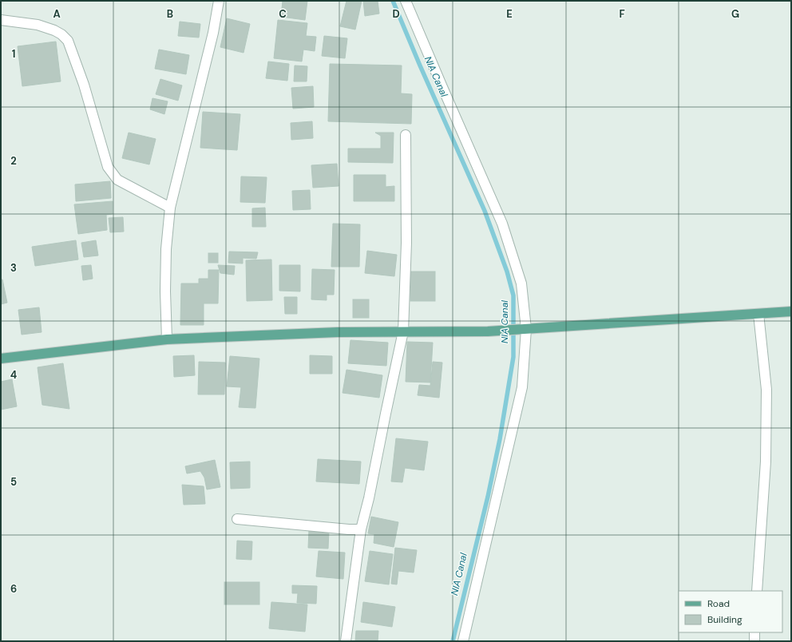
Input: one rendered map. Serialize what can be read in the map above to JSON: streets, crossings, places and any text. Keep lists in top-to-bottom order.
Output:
{
  "water": ["NIA Canal"],
  "legend": ["Road", "Building"],
  "grid": {
    "columns": [
      "A",
      "B",
      "C",
      "D",
      "E",
      "F",
      "G"
    ],
    "rows": [
      "1",
      "2",
      "3",
      "4",
      "5",
      "6"
    ]
  }
}
